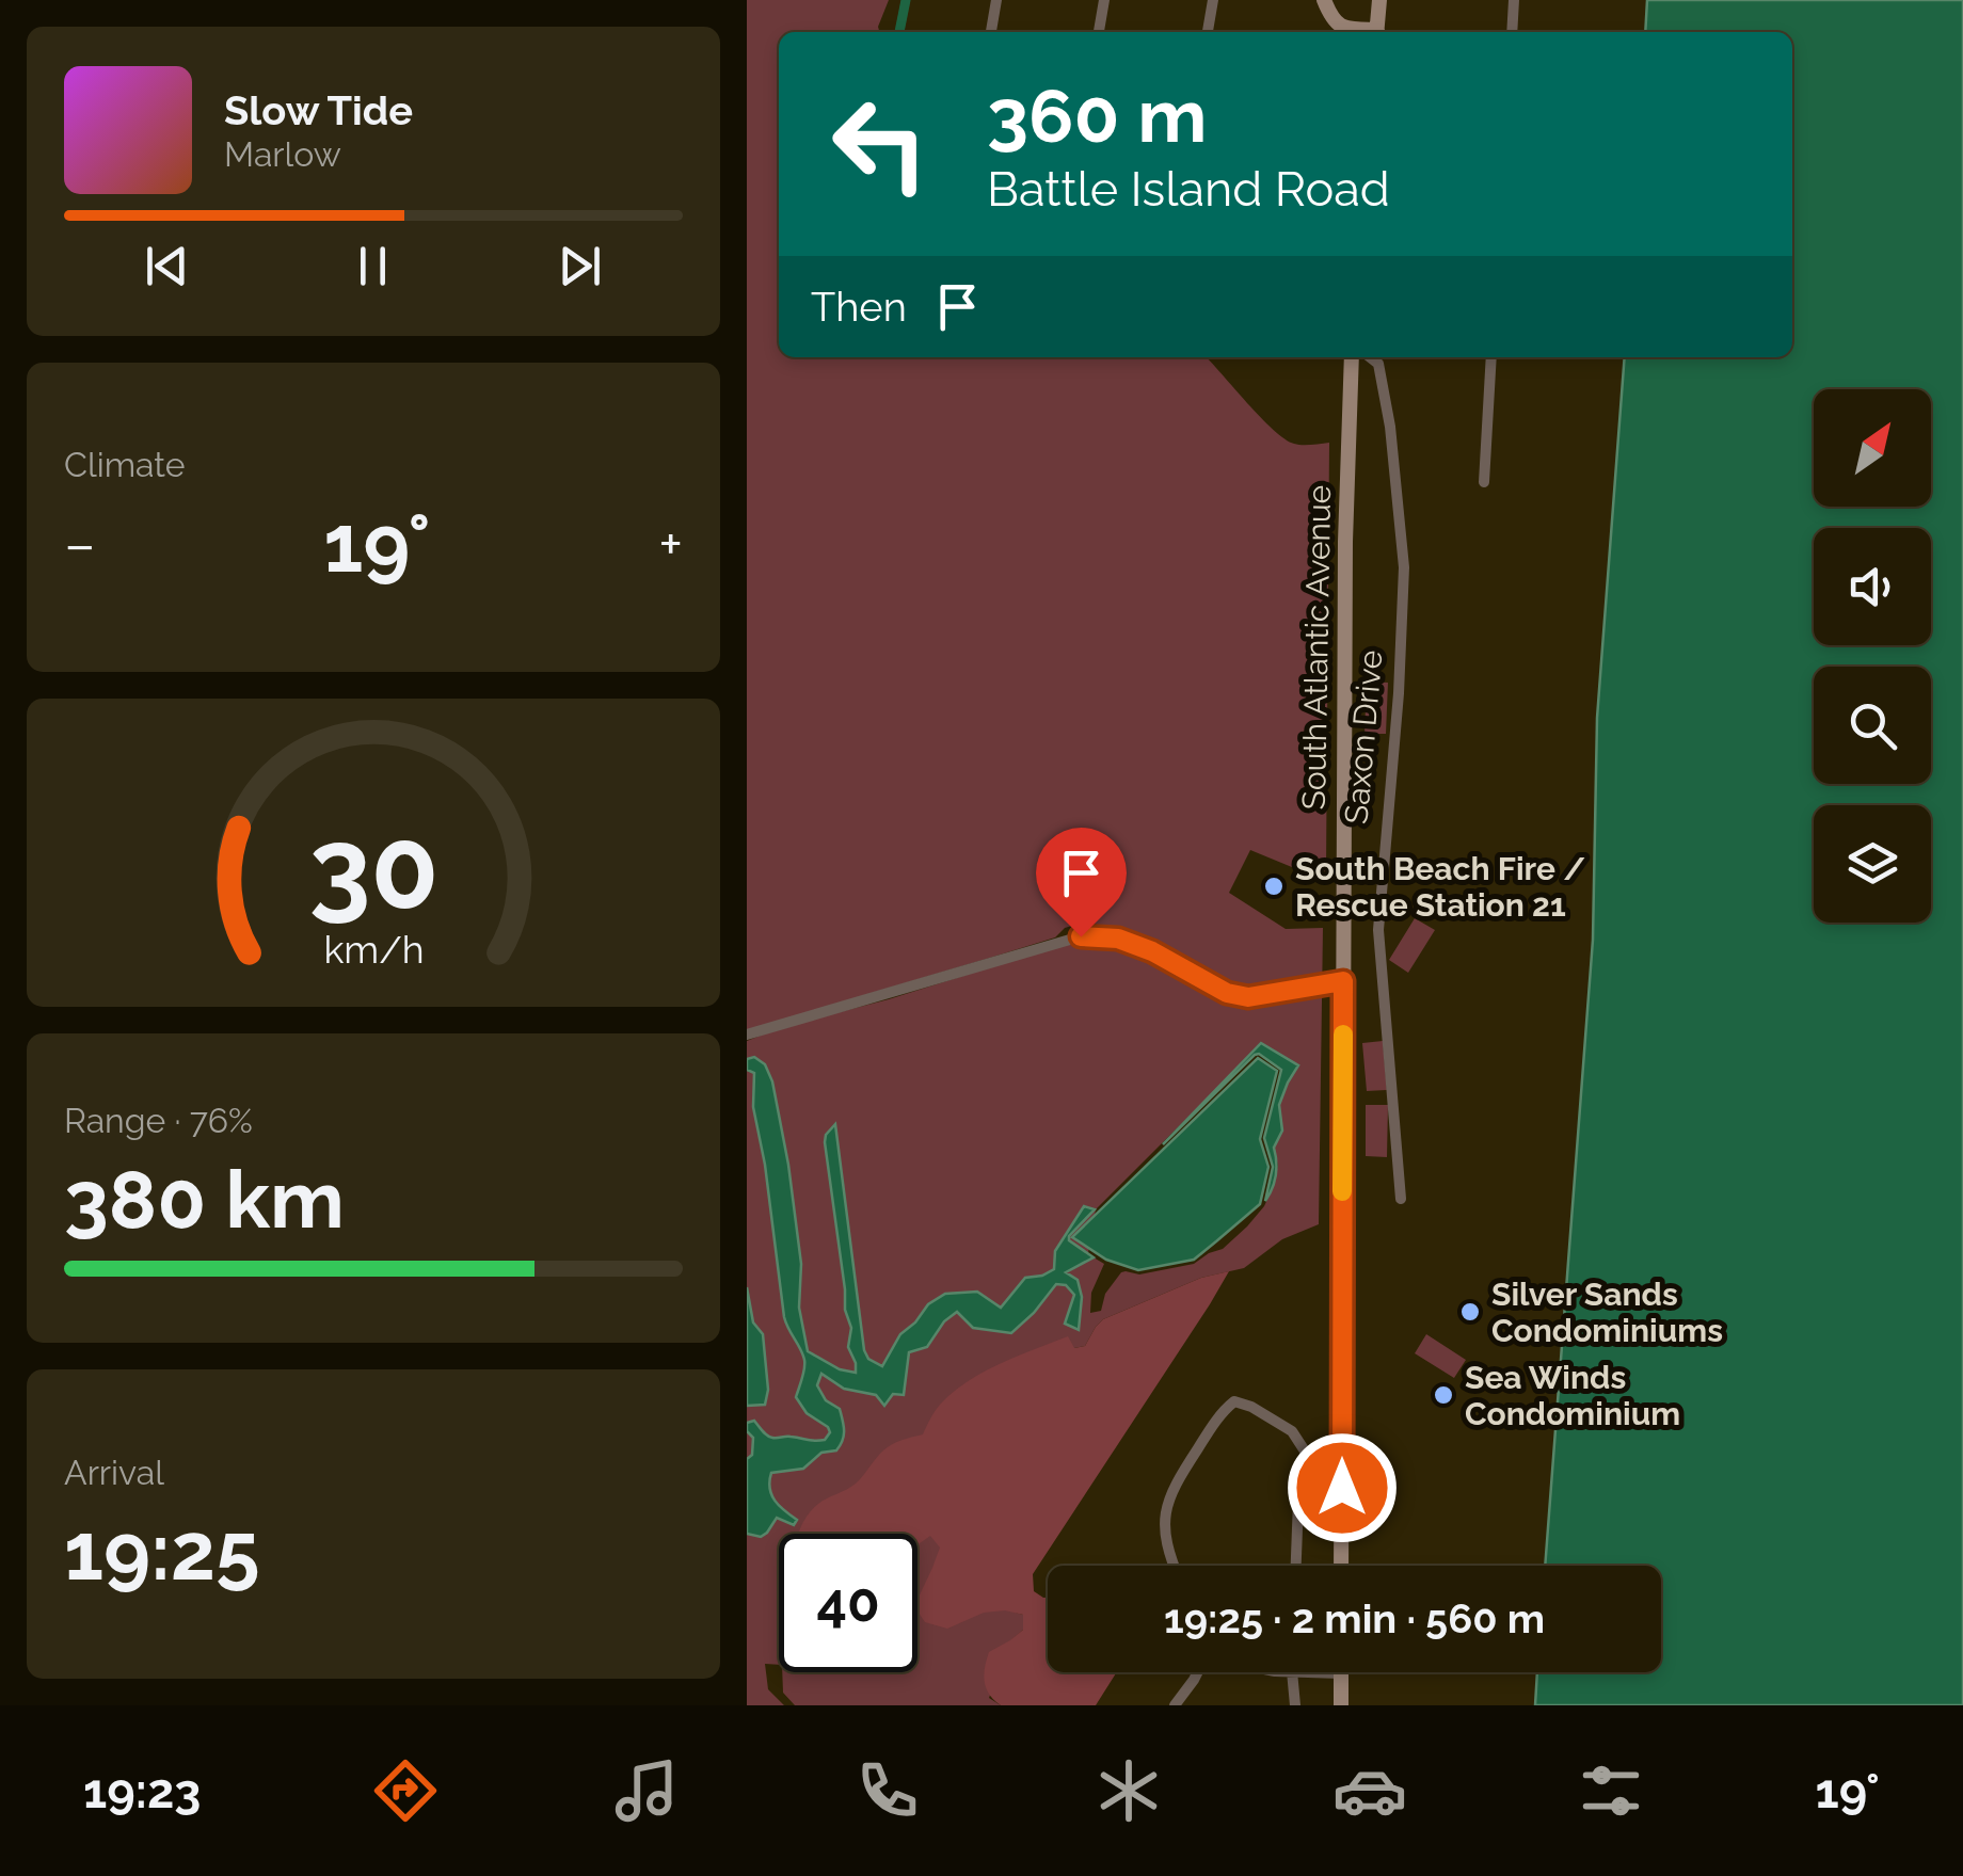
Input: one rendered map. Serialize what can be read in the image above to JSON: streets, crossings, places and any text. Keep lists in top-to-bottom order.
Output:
{
  "streets": {
    "street": ["South Atlantic Avenue", "Saxon Drive"]
  },
  "places": ["South Beach Fire / Rescue Station 21", "Silver Sands Condominiums", "Sea Winds Condominium"],
  "north": "top right",
  "page": {
    "turn": ["360 m", "Battle Island Road"],
    "song": ["Slow Tide", "Marlow"],
    "then": "Then",
    "tile": [
      "Climate",
      ["Range · 76%", "380 km"],
      ["Arrival", "19:25"]
    ],
    "heat": ["−", "19°", "+"],
    "limit": "40",
    "trip": "19:25 · 2 min · 560 m",
    "tabs": ["19:23", "19°"],
    "gauge": ["30", "km/h"]
  }
}
